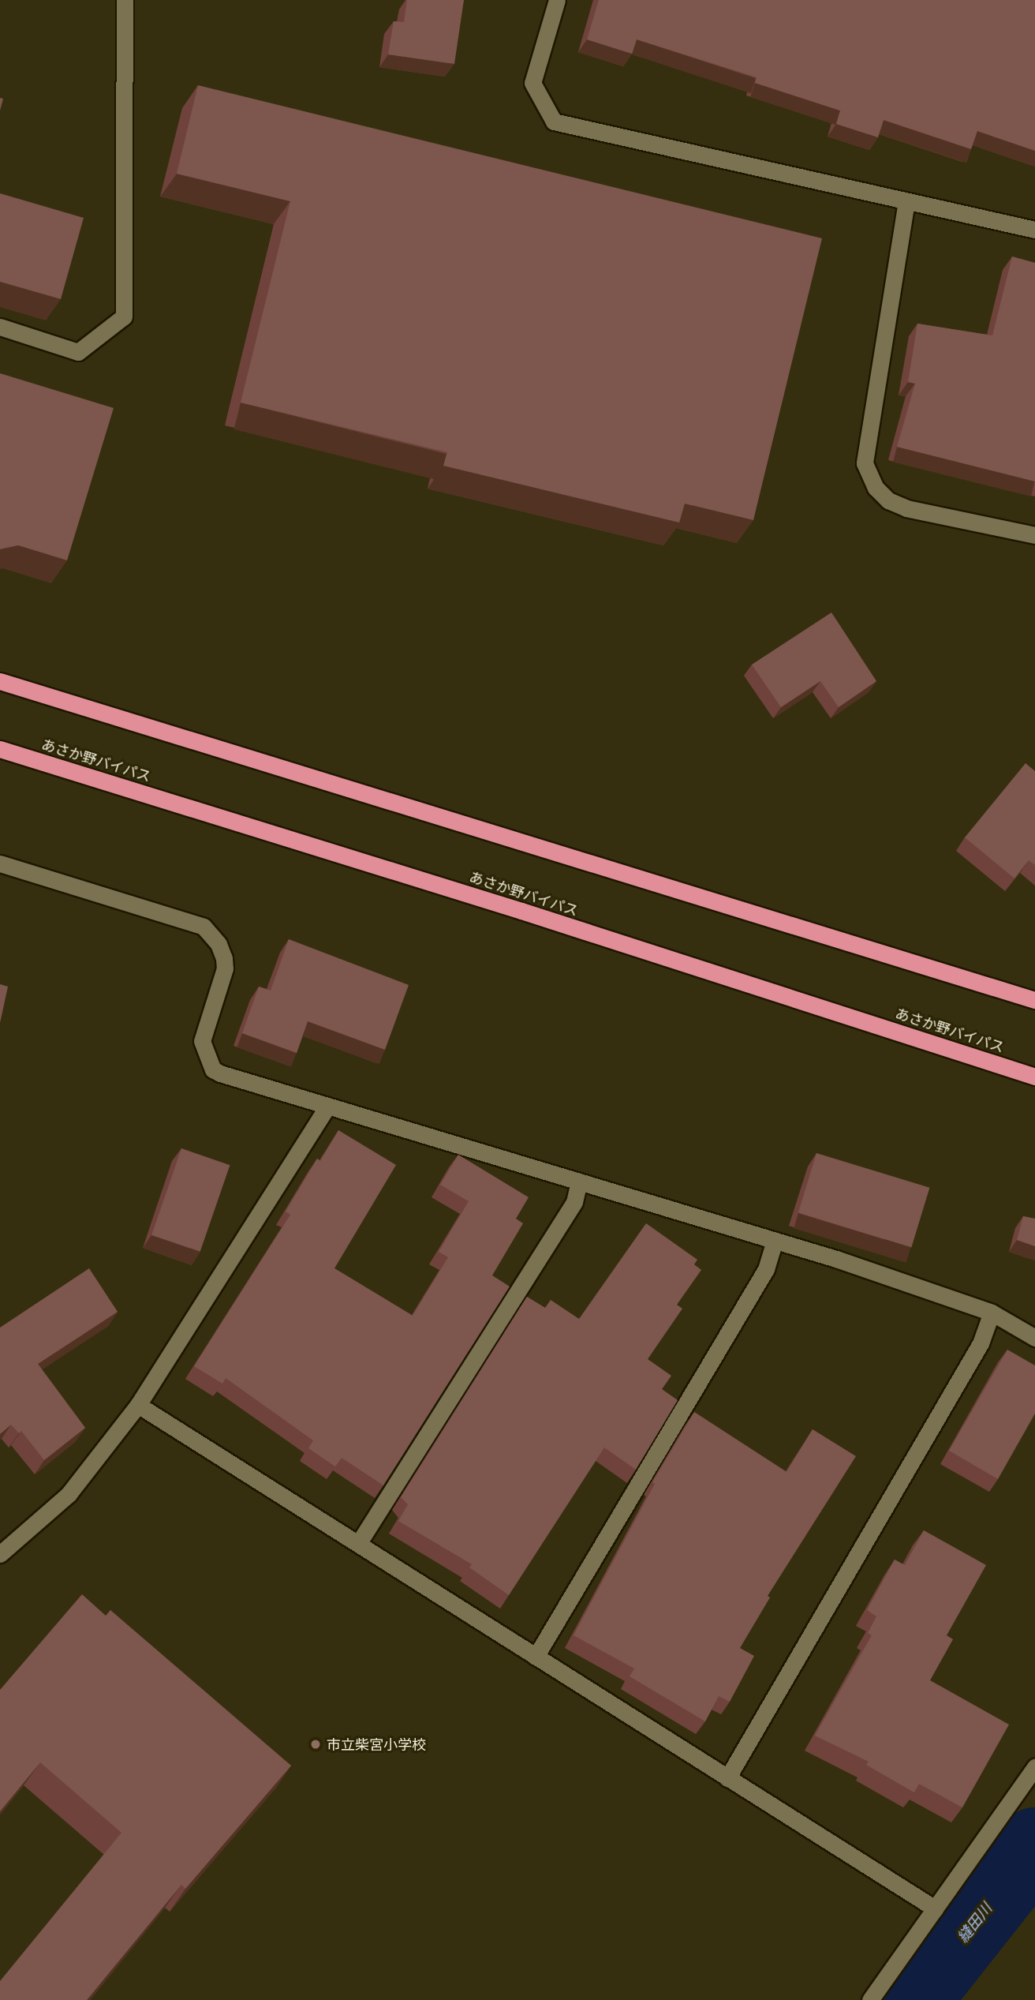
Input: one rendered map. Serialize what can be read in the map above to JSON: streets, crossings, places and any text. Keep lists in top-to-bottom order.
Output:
{
  "streets": {
    "highway": ["あさか野バイパス"]
  },
  "water": ["縫田川"],
  "places": ["市立柴宮小学校"]
}
